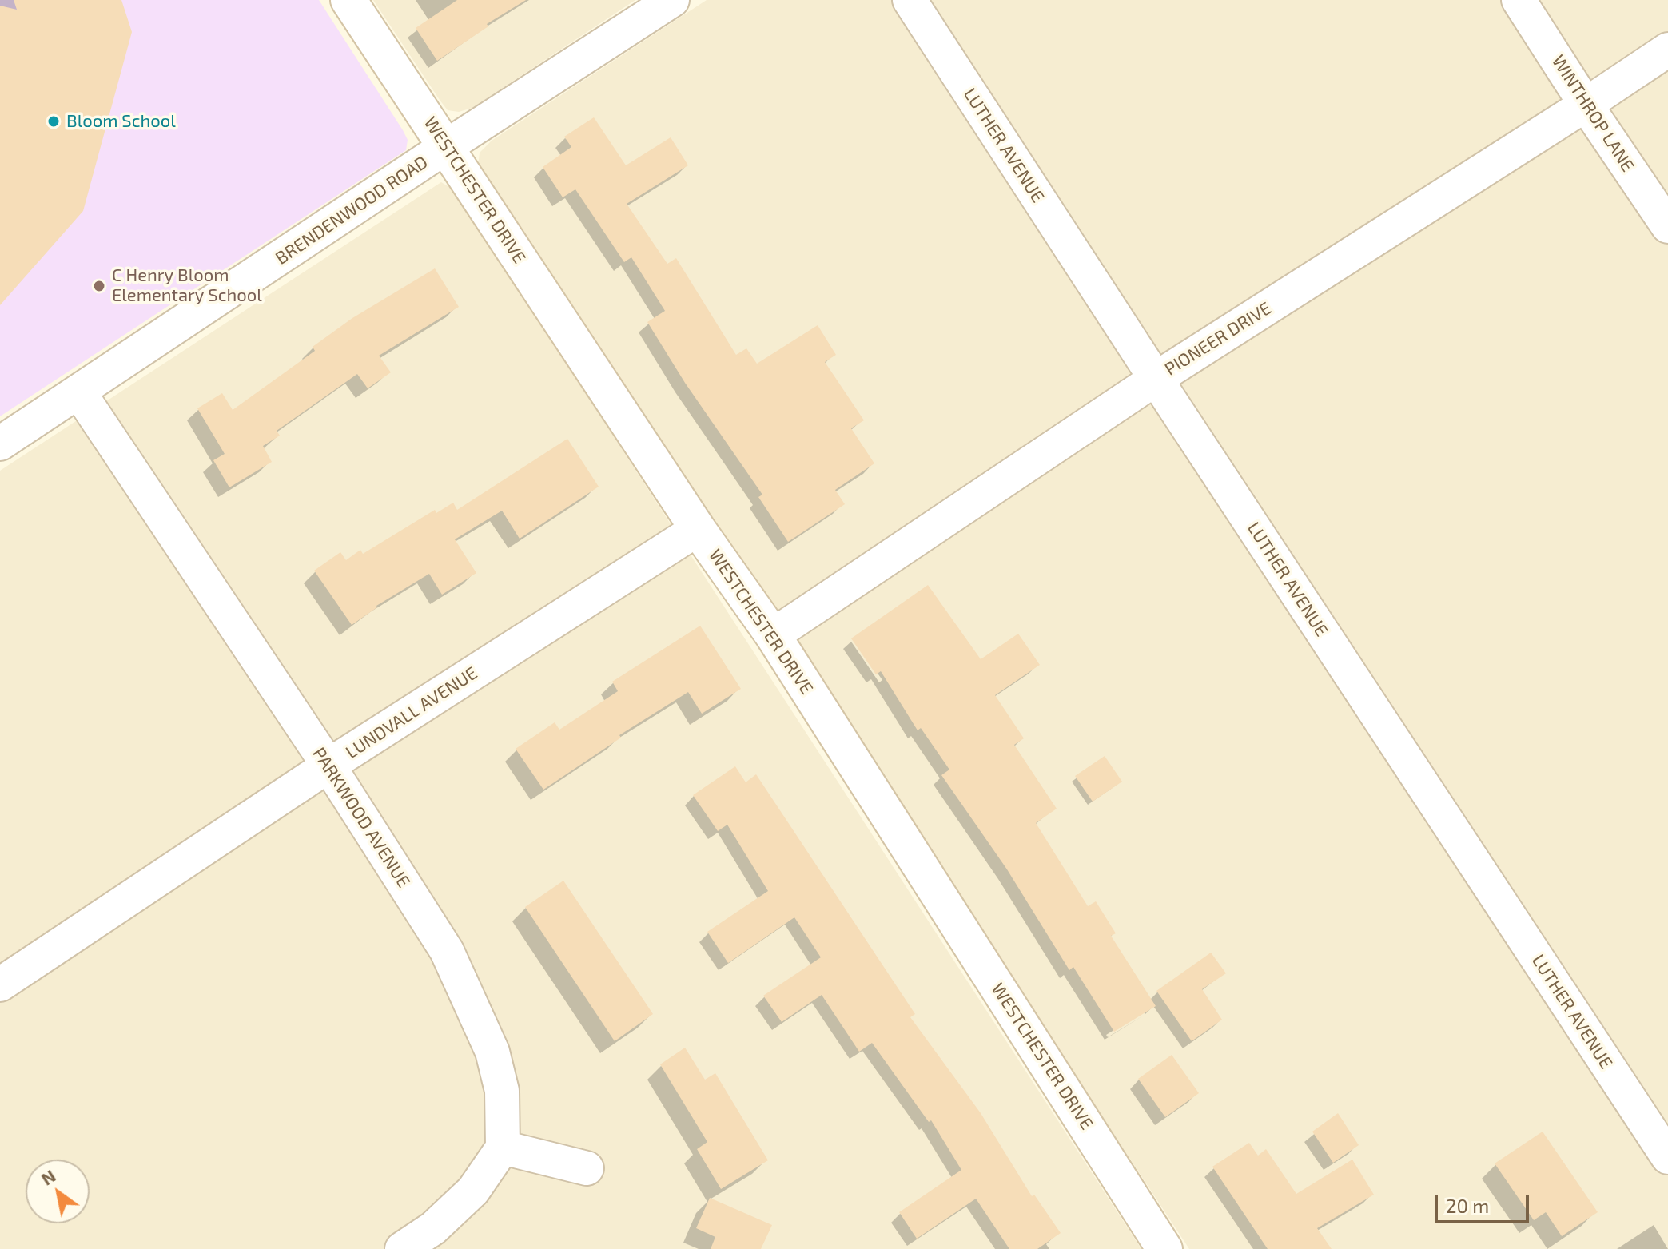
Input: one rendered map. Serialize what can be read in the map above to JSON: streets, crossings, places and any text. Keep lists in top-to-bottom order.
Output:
{
  "streets": {
    "street": [
      "WINTHROP LANE",
      "LUTHER AVENUE",
      "WESTCHESTER DRIVE",
      "BRENDENWOOD ROAD",
      "PIONEER DRIVE",
      "LUNDVALL AVENUE",
      "PARKWOOD AVENUE"
    ]
  },
  "crossings": [
    ["WINTHROP LANE", "PIONEER DRIVE"],
    ["LUTHER AVENUE", "PIONEER DRIVE"],
    ["WESTCHESTER DRIVE", "BRENDENWOOD ROAD"],
    ["WESTCHESTER DRIVE", "PIONEER DRIVE"],
    ["WESTCHESTER DRIVE", "LUNDVALL AVENUE"],
    ["BRENDENWOOD ROAD", "PARKWOOD AVENUE"],
    ["LUNDVALL AVENUE", "PARKWOOD AVENUE"]
  ],
  "places": ["Bloom School", "C Henry Bloom Elementary School"],
  "scale_bar": "20 m",
  "north": "top left"
}
